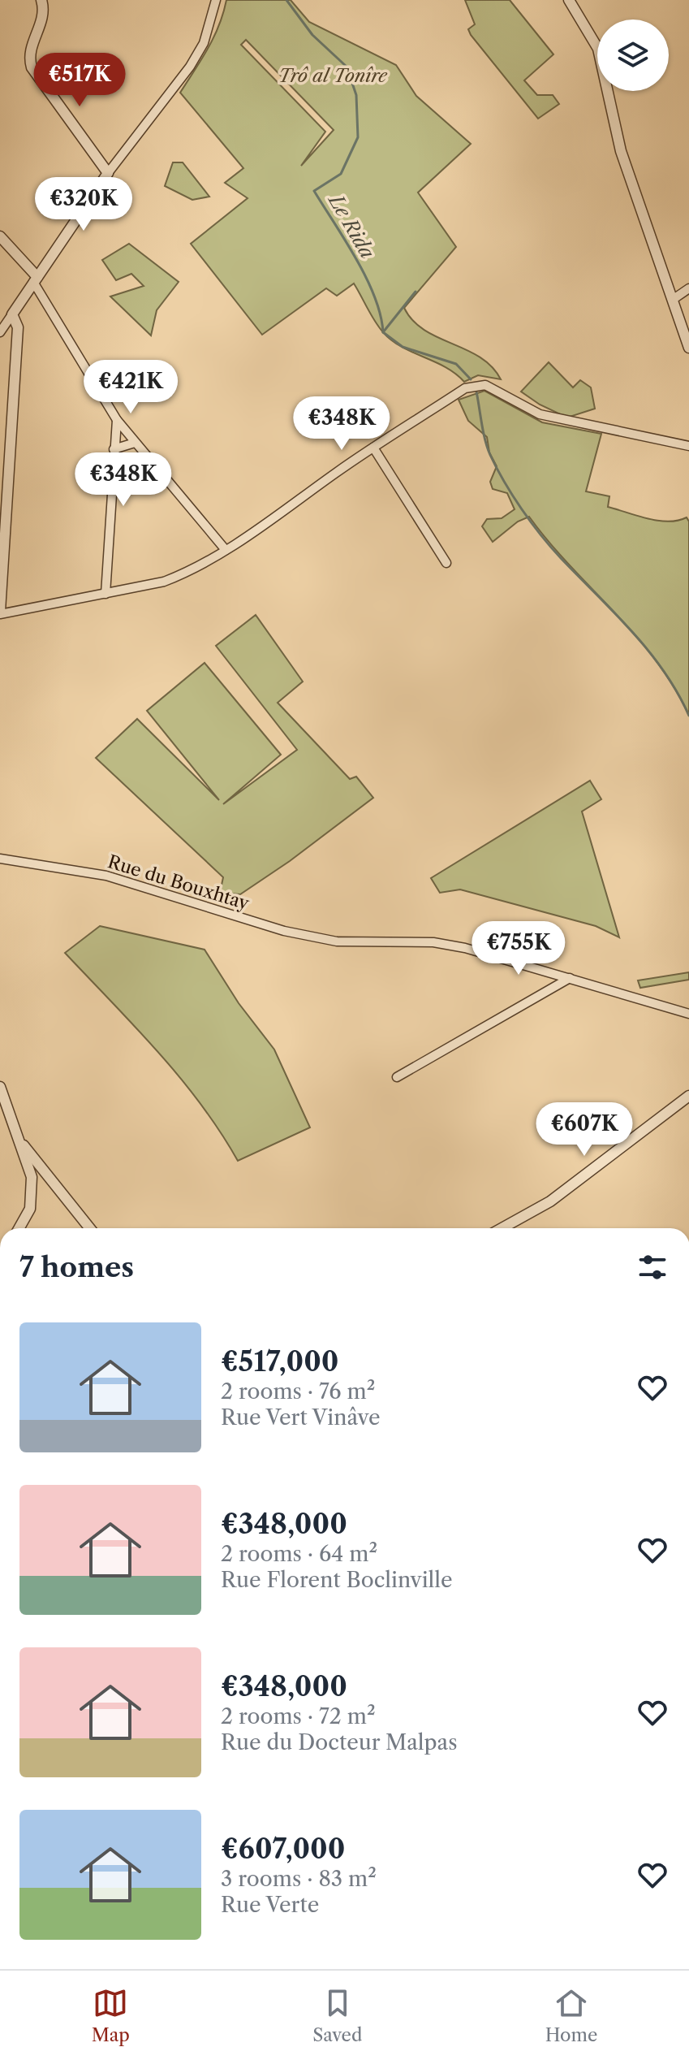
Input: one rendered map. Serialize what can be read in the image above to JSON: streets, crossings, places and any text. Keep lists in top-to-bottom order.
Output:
{
  "streets": {
    "street": ["Rue du Bouxhtay"]
  },
  "water": ["Le Rida"],
  "parks": ["Trô al Tonîre"],
  "page": {
    "price": [
      "€517K",
      "€320K",
      "€421K",
      "€348K",
      "€348K",
      "€755K",
      "€607K"
    ],
    "heading": "7 homes",
    "list": [
      {
        "name": "€517,000",
        "note": "2 rooms · 76 m² · Rue Vert Vinâve"
      },
      {
        "name": "€348,000",
        "note": "2 rooms · 64 m² · Rue Florent Boclinville"
      },
      {
        "name": "€348,000",
        "note": "2 rooms · 72 m² · Rue du Docteur Malpas"
      },
      {
        "name": "€607,000",
        "note": "3 rooms · 83 m² · Rue Verte"
      }
    ],
    "tabs": ["Map", "Saved", "Home"]
  }
}
